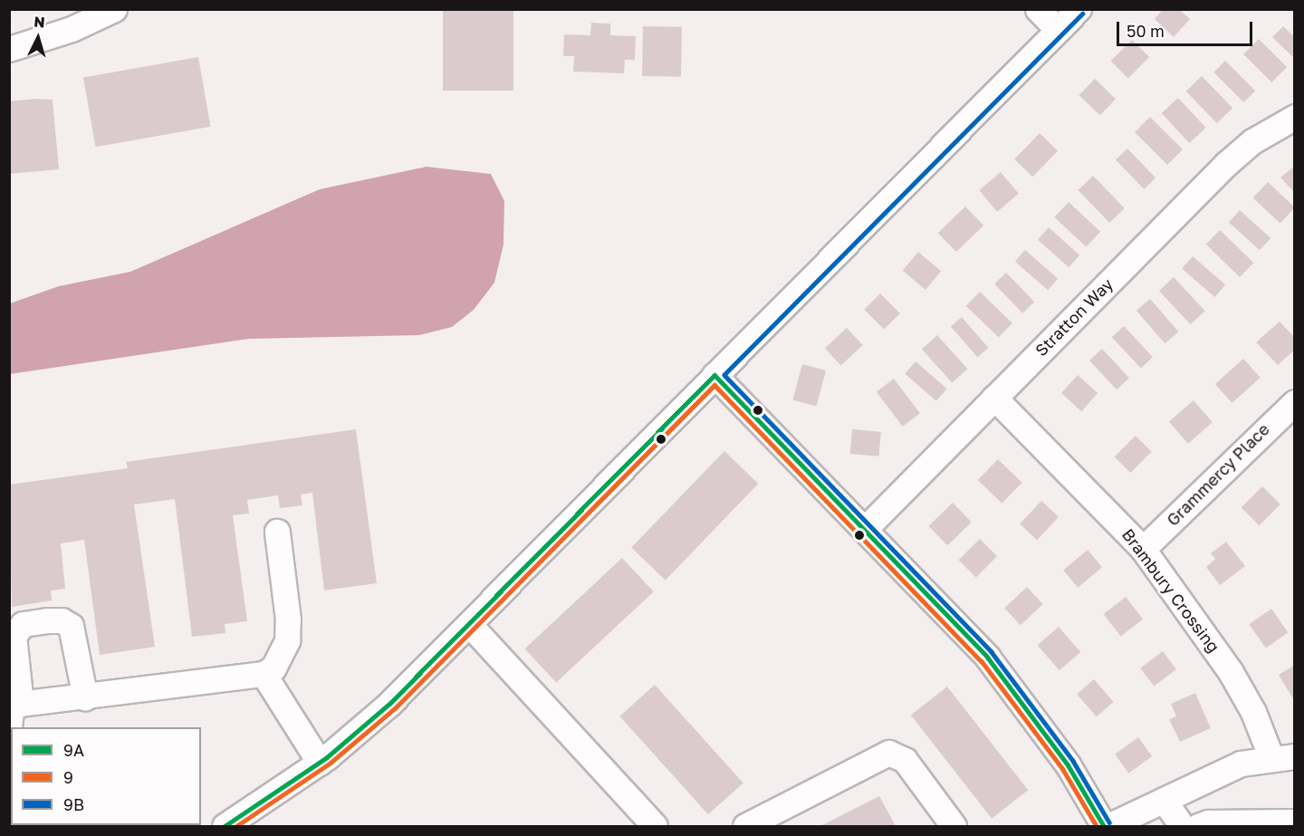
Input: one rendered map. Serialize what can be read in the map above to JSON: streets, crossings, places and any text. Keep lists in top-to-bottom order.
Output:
{
  "streets": {
    "street": ["Stratton Way", "Grammercy Place", "Brambury Crossing"]
  },
  "crossings": [
    ["Stratton Way", "Brambury Crossing"],
    ["Grammercy Place", "Brambury Crossing"]
  ],
  "lines": ["transit line 9B", "transit line 9A", "transit line 9"],
  "legend": ["9A", "9", "9B"],
  "scale_bar": "50 m",
  "north": "top"
}
